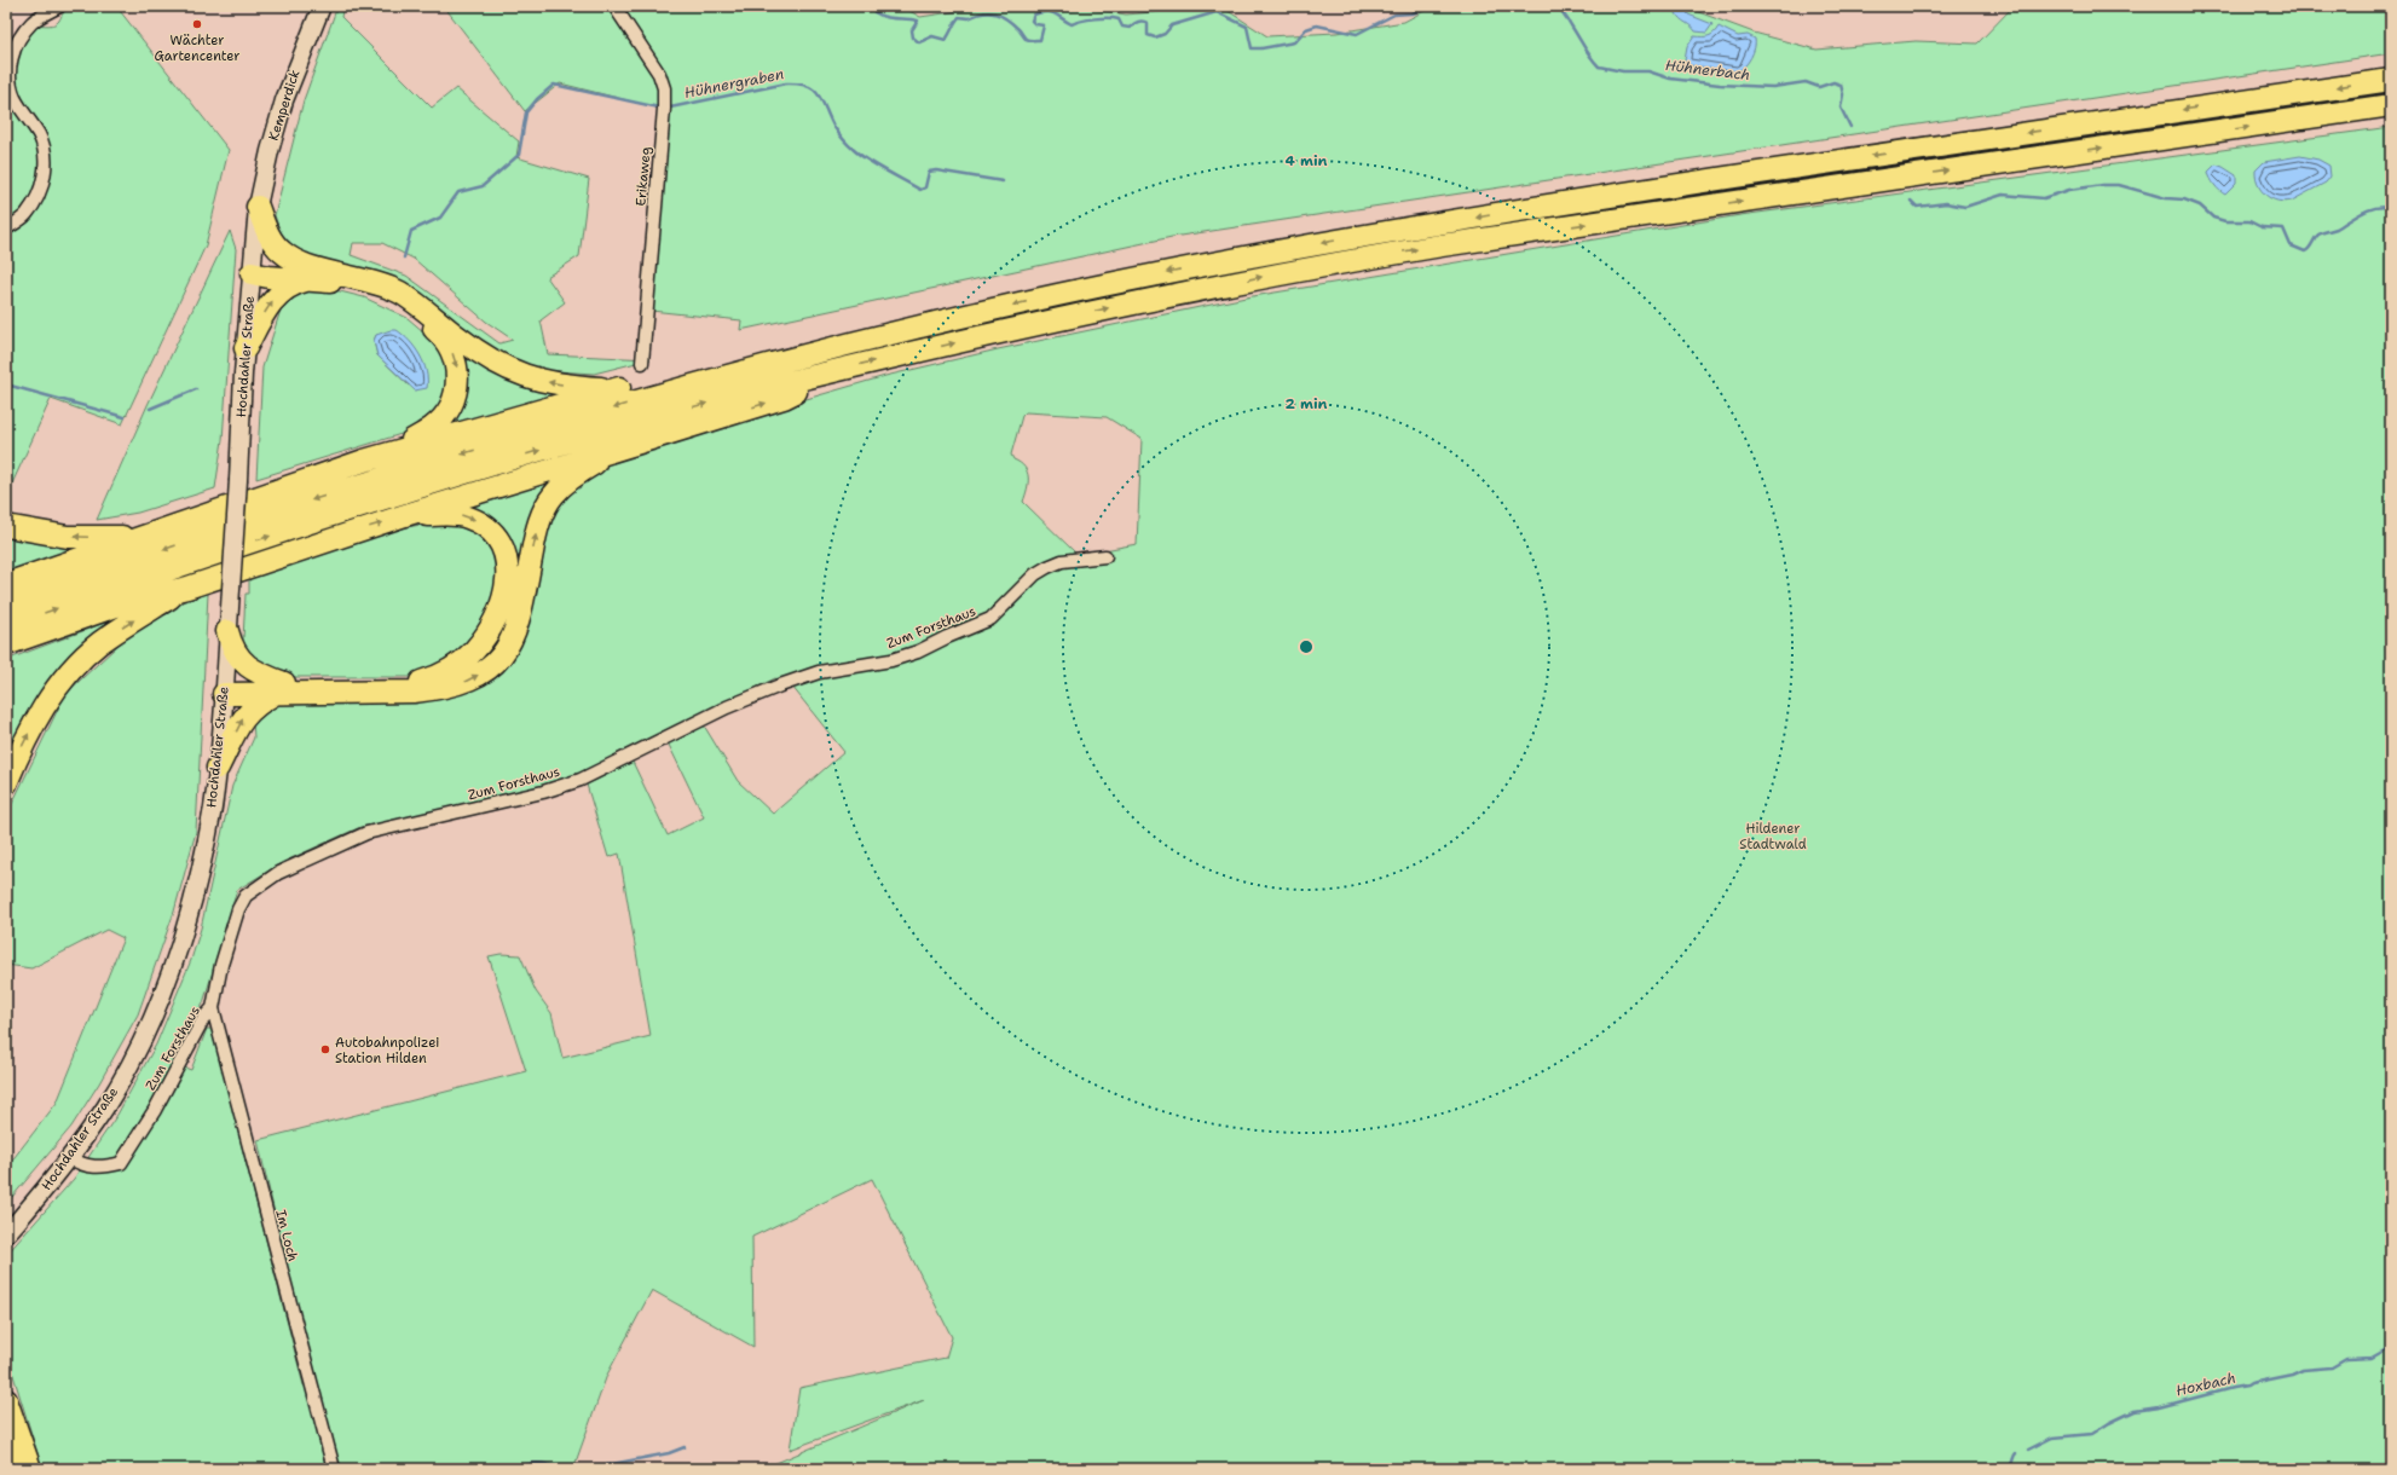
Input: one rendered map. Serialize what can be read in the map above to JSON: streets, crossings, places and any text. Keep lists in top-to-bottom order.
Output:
{
  "streets": {
    "main road": ["Kemperdick", "Hochdahler Straße"],
    "street": ["Erikaweg", "Zum Forsthaus", "Im Loch"]
  },
  "crossings": [
    ["Kemperdick", "Hochdahler Straße"],
    ["Hochdahler Straße", "Zum Forsthaus"],
    ["Zum Forsthaus", "Im Loch"]
  ],
  "water": ["Hühnerbach", "Hühnergraben", "Hoxbach"],
  "parks": ["Hildener Stadtwald"],
  "places": ["Wächter Gartencenter", "Autobahnpolizei Station Hilden"],
  "rings": ["4 min", "2 min"]
}
